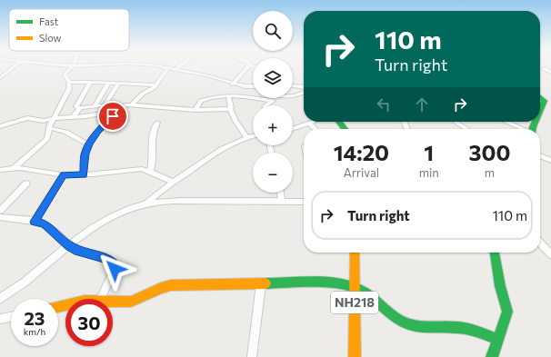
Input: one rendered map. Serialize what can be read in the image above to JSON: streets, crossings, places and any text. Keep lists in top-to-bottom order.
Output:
{
  "streets": {
    "main road": ["NH218"]
  },
  "legend": ["Fast", "Slow"],
  "page": {
    "map_buttons": ["+", "−"],
    "turn": ["110 m", "Turn right"],
    "eta": [
      "14:20",
      "Arrival",
      "1",
      "min",
      "300",
      "m"
    ],
    "list": [
      {
        "name": "Turn right",
        "value": "110 m"
      }
    ],
    "speed": "23 km/h",
    "limit": "30"
  }
}
